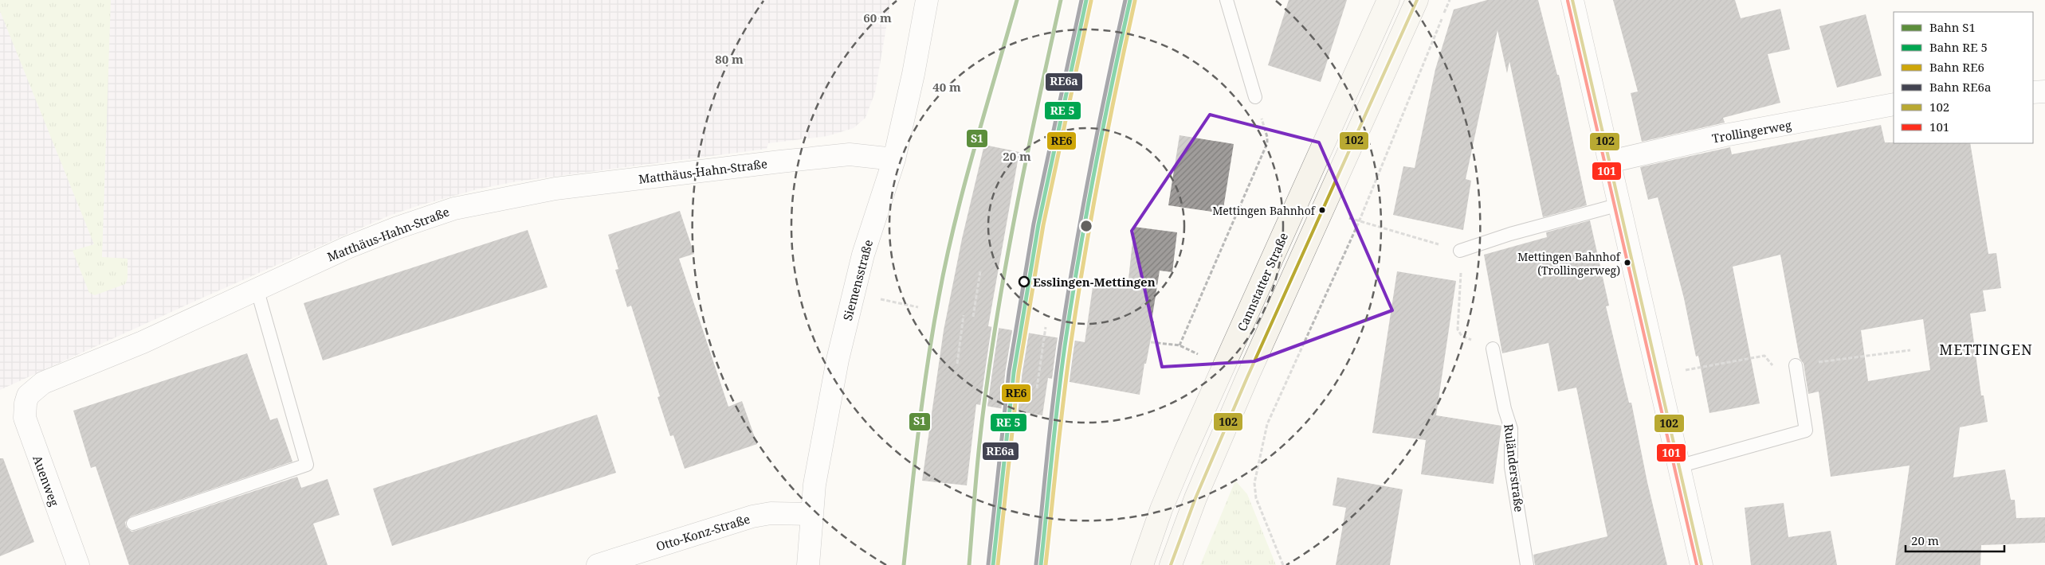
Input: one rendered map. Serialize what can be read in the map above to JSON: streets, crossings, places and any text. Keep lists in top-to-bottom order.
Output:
{
  "streets": {
    "main road": ["Cannstatter Straße"],
    "street": [
      "Trollingerweg",
      "Matthäus-Hahn-Straße",
      "Siemensstraße",
      "Auenweg",
      "Otto-Konz-Straße"
    ],
    "lane": ["Ruländerstraße"]
  },
  "crossings": [
    ["Matthäus-Hahn-Straße", "Siemensstraße"],
    ["Matthäus-Hahn-Straße", "Auenweg"],
    ["Siemensstraße", "Otto-Konz-Straße"]
  ],
  "districts": ["METTINGEN"],
  "places": ["Mettingen Bahnhof", "Mettingen Bahnhof (Trollingerweg)", "Esslingen-Mettingen"],
  "lines": [
    "rail line S1",
    "rail line RE6a",
    "transit line 102",
    "rail line RE6",
    "transit line 101"
  ],
  "legend": [
    "Bahn S1",
    "Bahn RE 5",
    "Bahn RE6",
    "Bahn RE6a",
    "102",
    "101"
  ],
  "scale_bar": "20 m",
  "rings": [
    "60 m",
    "80 m",
    "40 m",
    "20 m"
  ]
}
